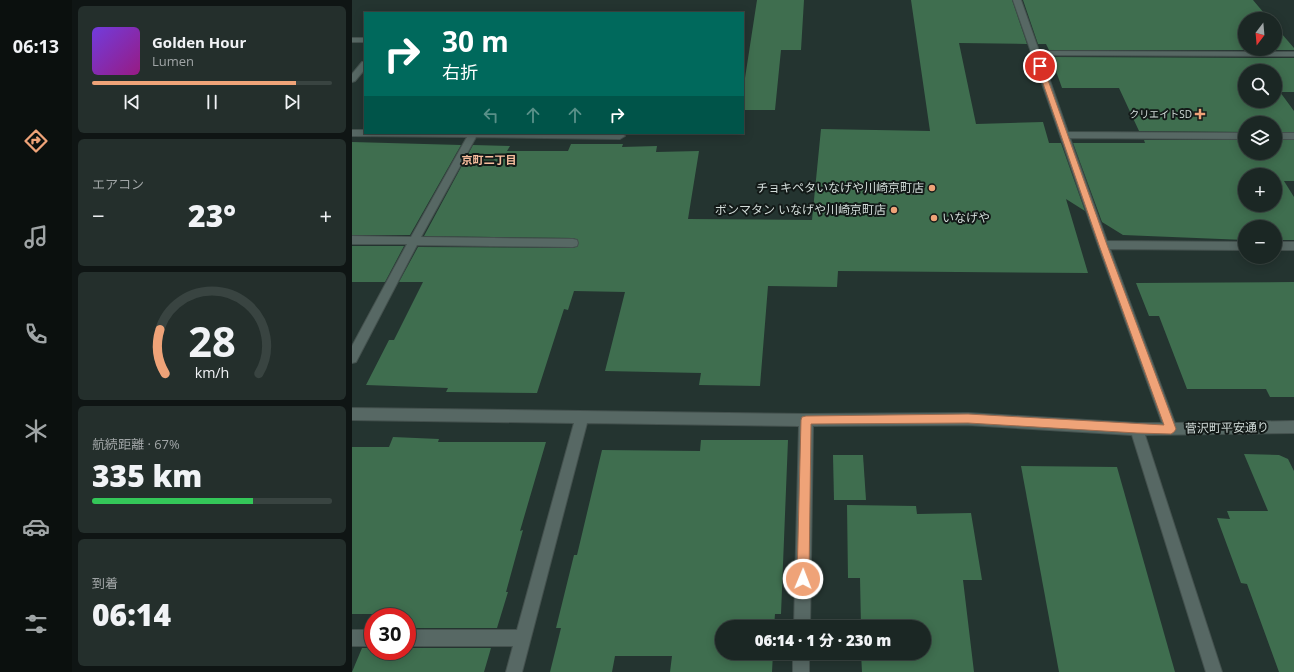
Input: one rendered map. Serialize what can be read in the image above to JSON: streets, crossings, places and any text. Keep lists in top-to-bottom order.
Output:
{
  "streets": {
    "street": ["菅沢町平安通り"]
  },
  "districts": ["京町二丁目"],
  "places": {
    "health": ["クリエイトSD"],
    "other": ["チョキペタいなげや川崎京町店", "ボンマタン いなげや川崎京町店", "いなげや"]
  },
  "north": "bottom",
  "page": {
    "tabs": "06:13",
    "map_buttons": ["+", "−"],
    "turn": ["30 m", "右折"],
    "song": ["Golden Hour", "Lumen"],
    "tile": [
      "エアコン",
      ["航続距離 · 67%", "335 km"],
      ["到着", "06:14"]
    ],
    "heat": ["−", "23°", "+"],
    "limit": "30",
    "trip": "06:14 · 1 分 · 230 m",
    "gauge": ["28", "km/h"]
  }
}
